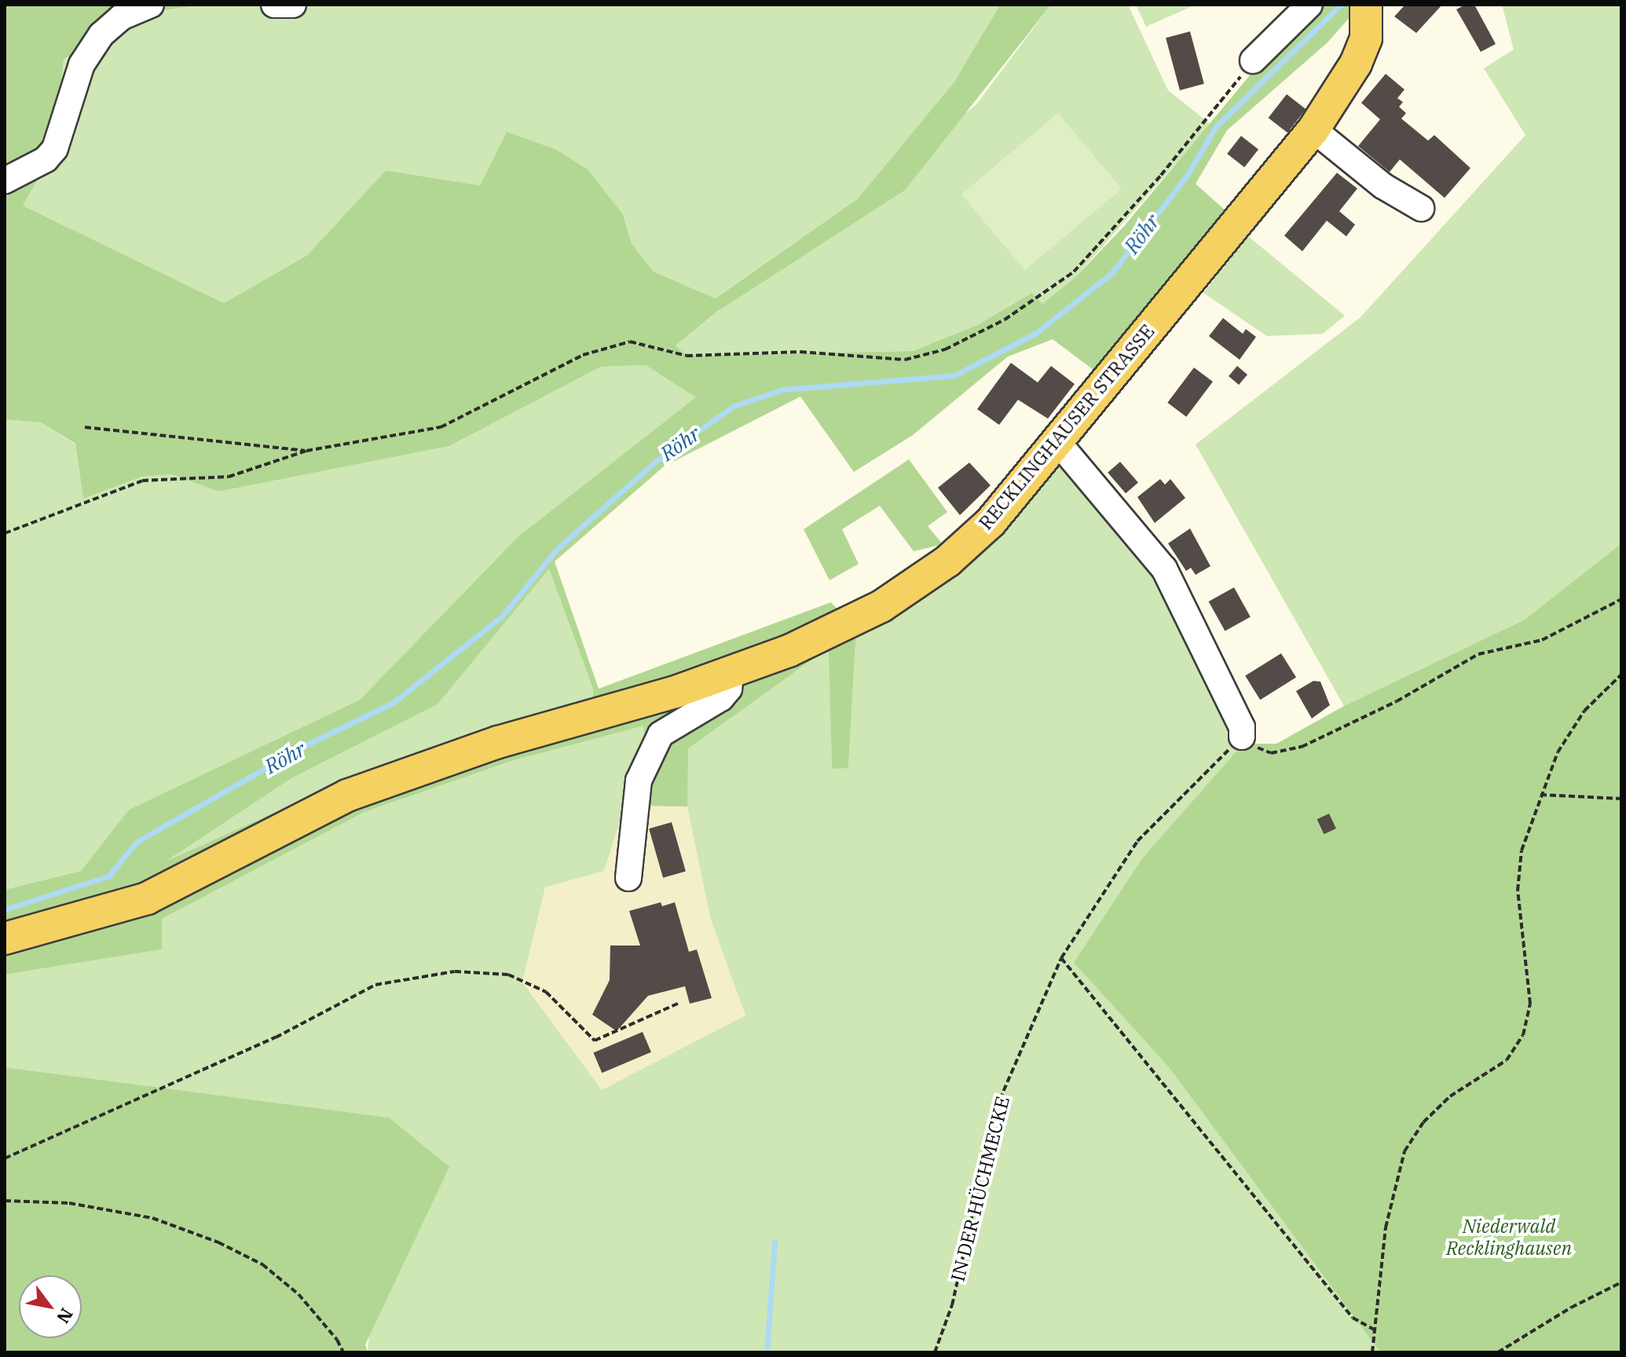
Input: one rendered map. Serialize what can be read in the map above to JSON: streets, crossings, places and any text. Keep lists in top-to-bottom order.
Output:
{
  "streets": {
    "main road": ["RECKLINGHAUSER STRASSE"],
    "path": ["IN DER HÜCHMECKE"]
  },
  "water": ["Röhr"],
  "parks": ["Niederwald Recklinghausen"],
  "north": "bottom right"
}
